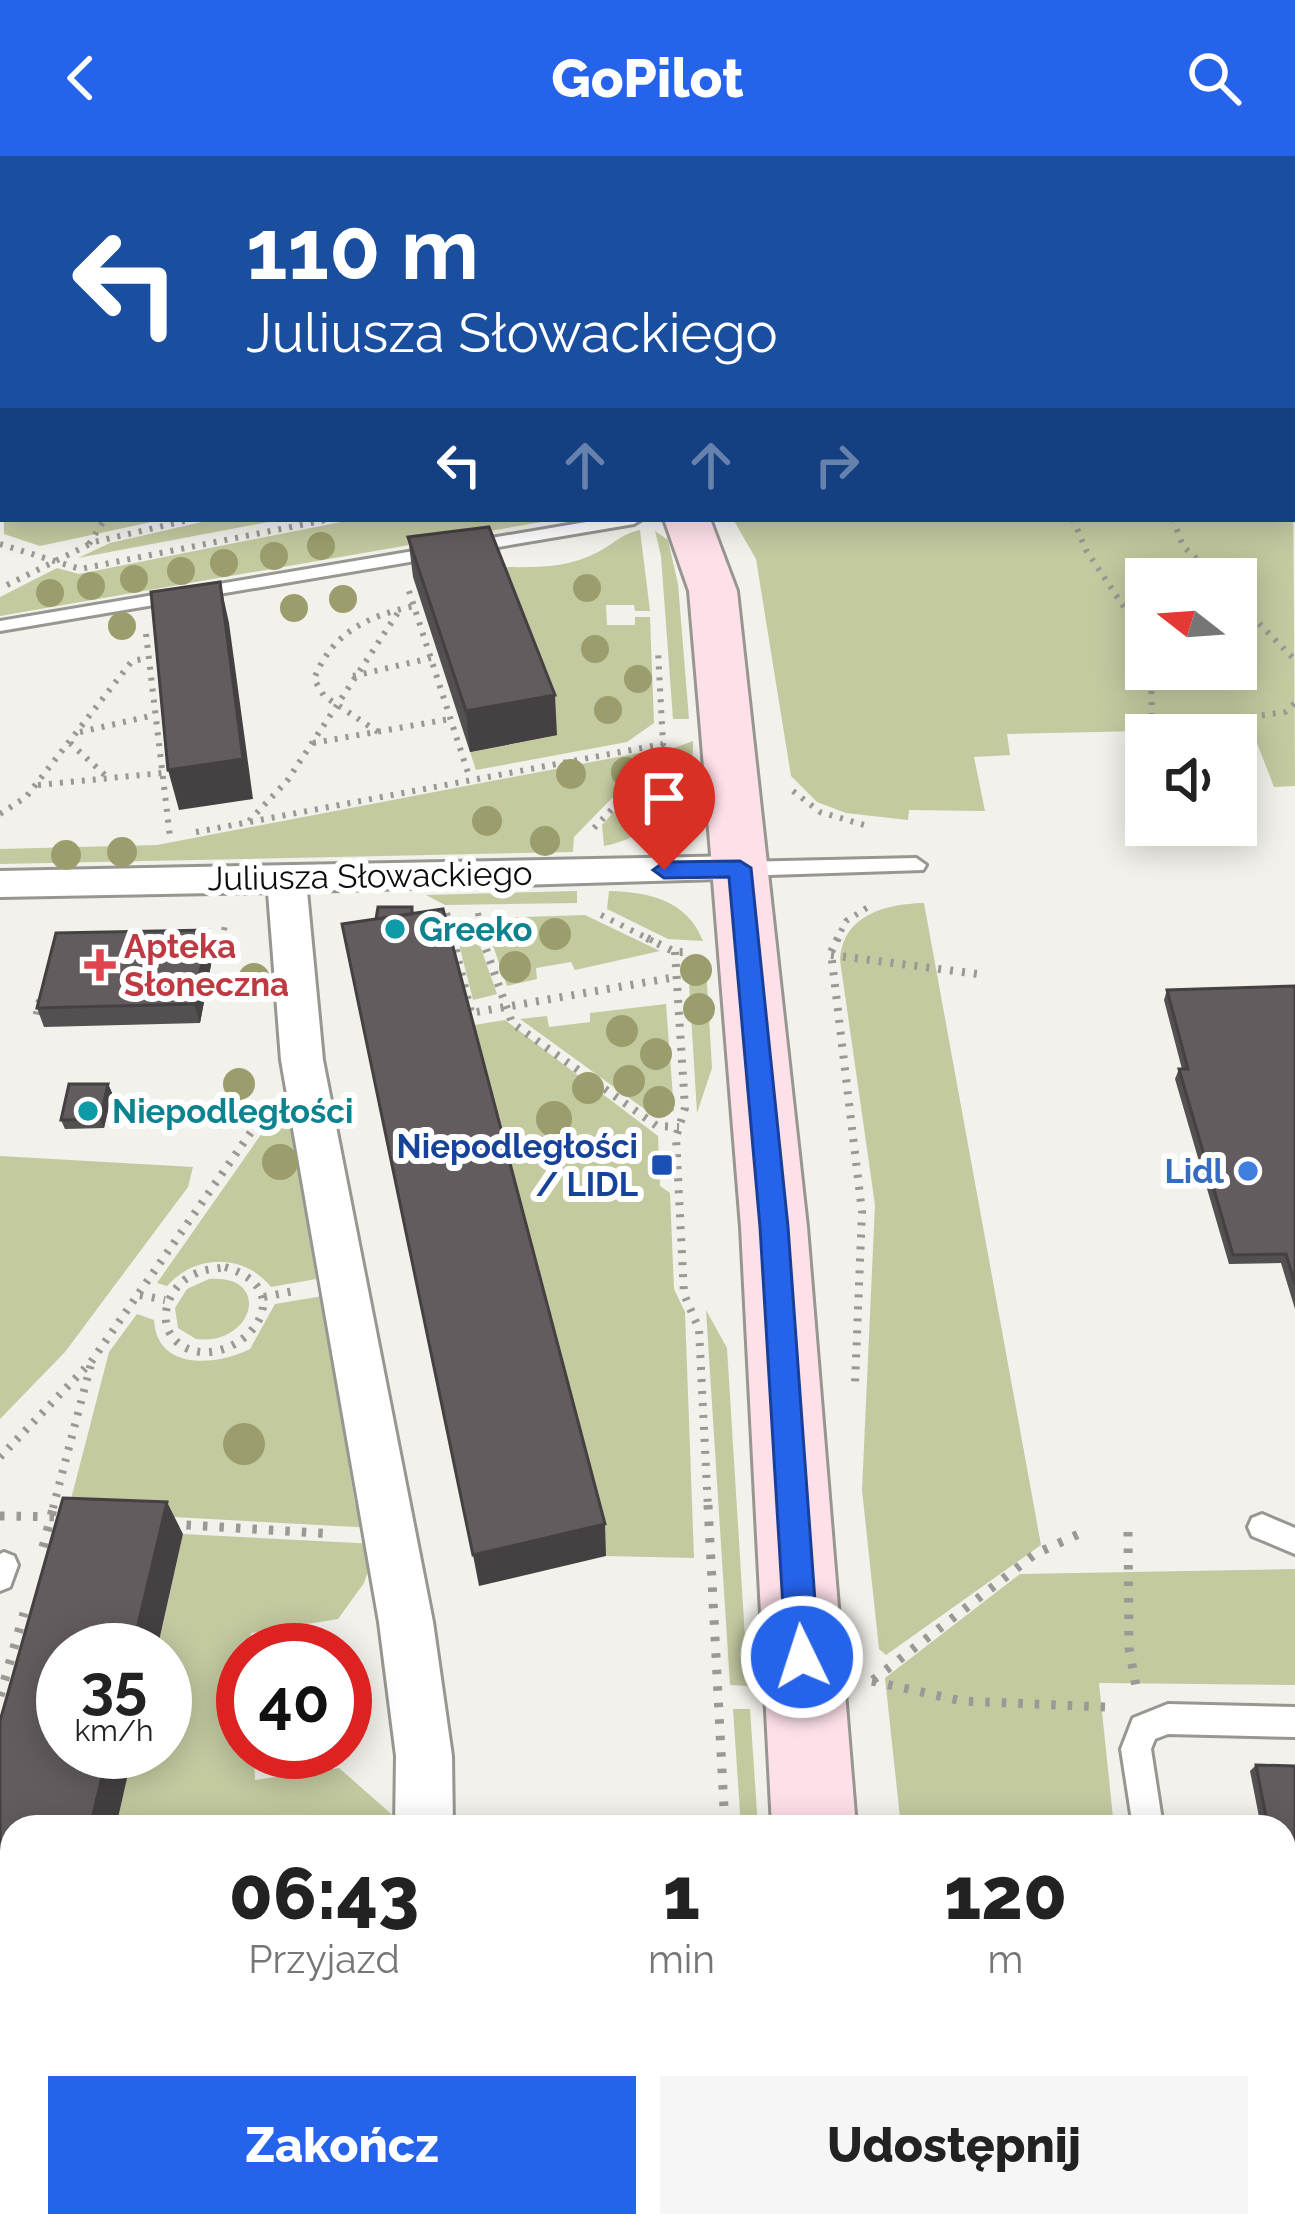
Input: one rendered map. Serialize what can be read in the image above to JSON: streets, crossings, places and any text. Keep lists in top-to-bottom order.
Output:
{
  "streets": {
    "street": ["Juliusza Słowackiego"]
  },
  "places": {
    "other": ["Greeko", "Niepodległości", "Lidl"],
    "health": ["Apteka Słoneczna"],
    "transit": ["Niepodległości / LIDL"]
  },
  "north": "left",
  "page": {
    "header": "GoPilot",
    "turn": ["110 m", "Juliusza Słowackiego"],
    "speed": "35 km/h",
    "limit": "40",
    "eta": [
      "06:43",
      "Przyjazd",
      "1",
      "min",
      "120",
      "m"
    ],
    "buttons": ["Zakończ", "Udostępnij"]
  }
}
